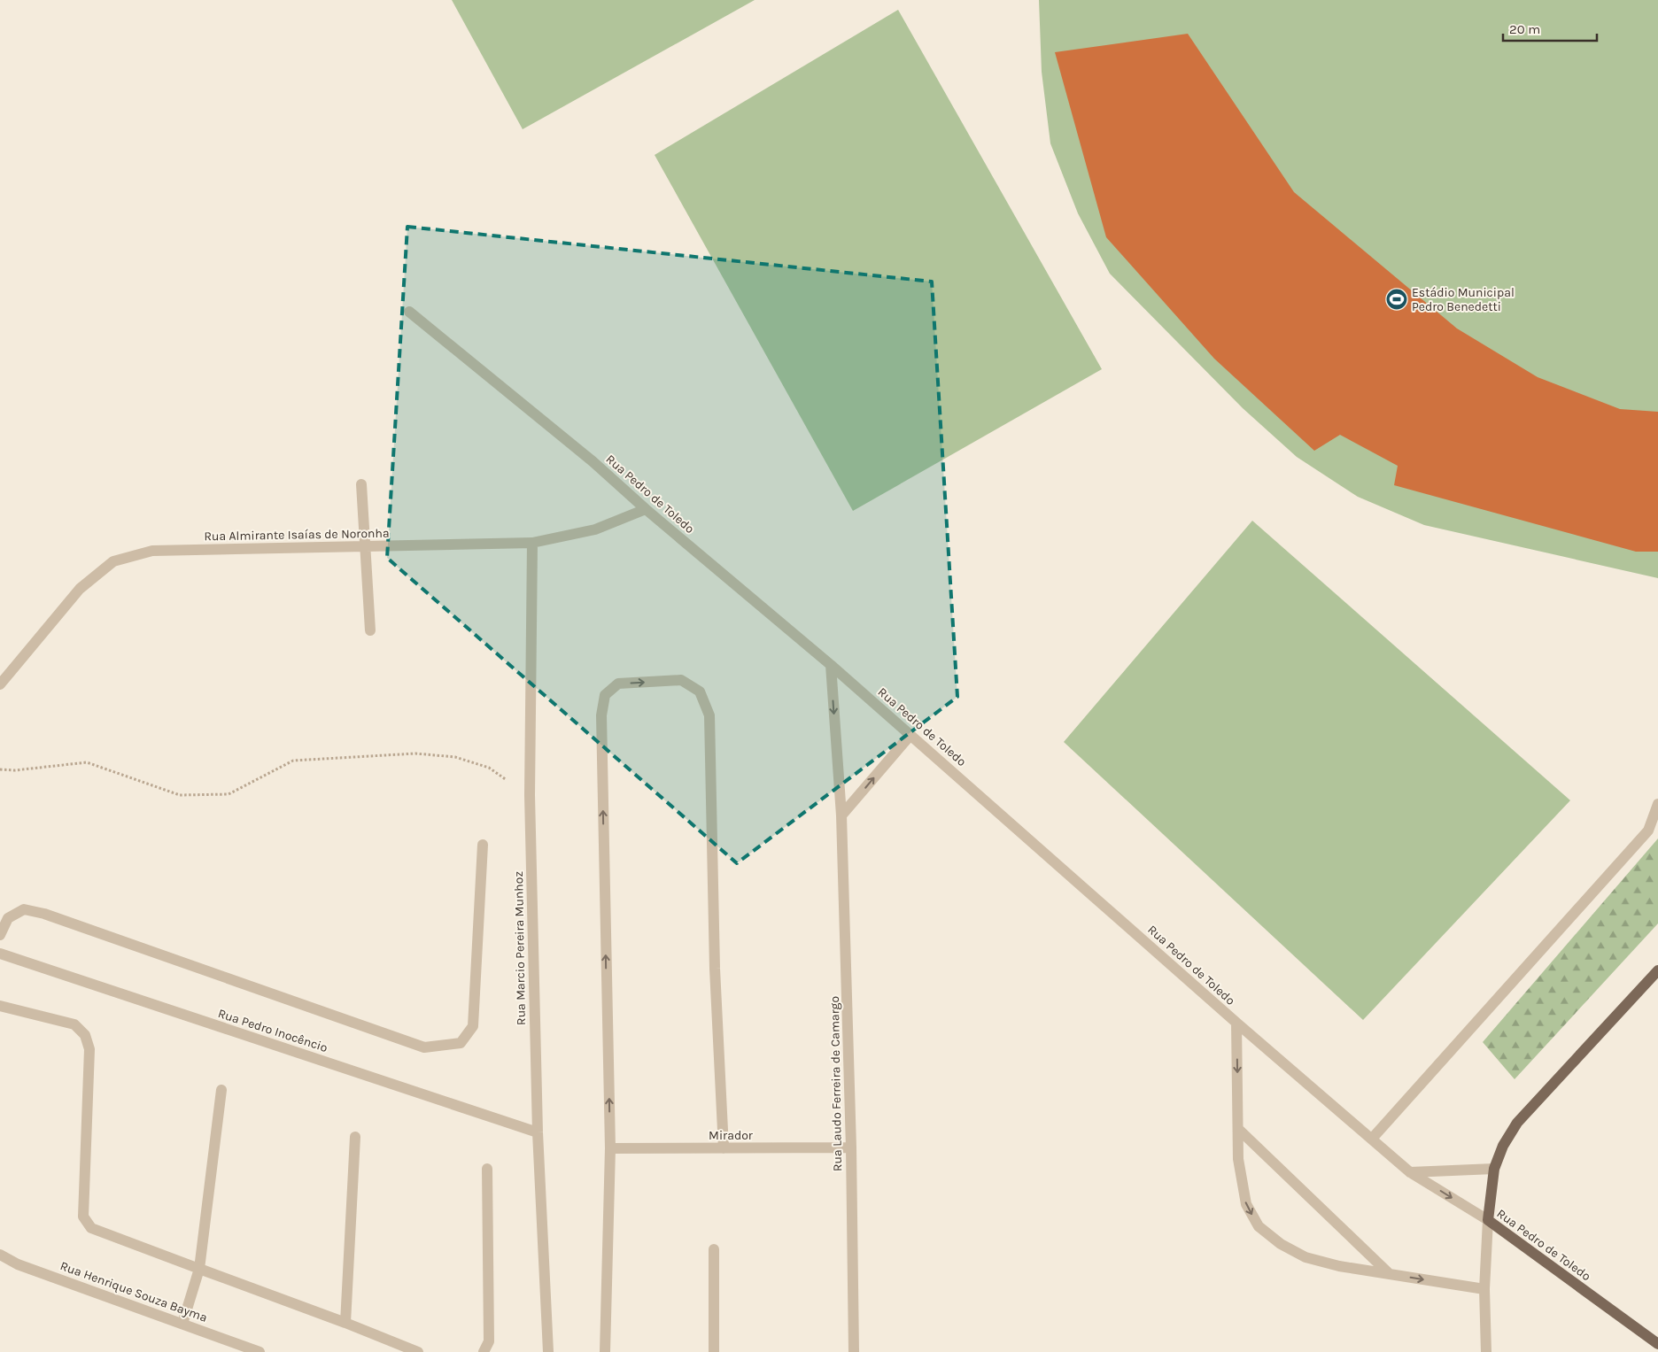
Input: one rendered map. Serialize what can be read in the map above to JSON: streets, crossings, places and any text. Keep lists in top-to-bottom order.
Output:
{
  "streets": {
    "main road": ["Rua Pedro de Toledo"],
    "street": [
      "Rua Almirante Isaías de Noronha",
      "Rua Marcio Pereira Munhoz",
      "Rua Pedro Inocêncio",
      "Rua Laudo Ferreira de Camargo",
      "Mirador",
      "Rua Henrique Souza Bayma"
    ]
  },
  "crossings": [
    ["Rua Pedro de Toledo", "Rua Almirante Isaías de Noronha"],
    ["Rua Pedro de Toledo", "Rua Laudo Ferreira de Camargo"],
    ["Rua Almirante Isaías de Noronha", "Rua Marcio Pereira Munhoz"],
    ["Rua Marcio Pereira Munhoz", "Rua Pedro Inocêncio"],
    ["Rua Laudo Ferreira de Camargo", "Mirador"]
  ],
  "places": {
    "sports": ["Estádio Municipal Pedro Benedetti"]
  },
  "scale_bar": "20 m"
}
